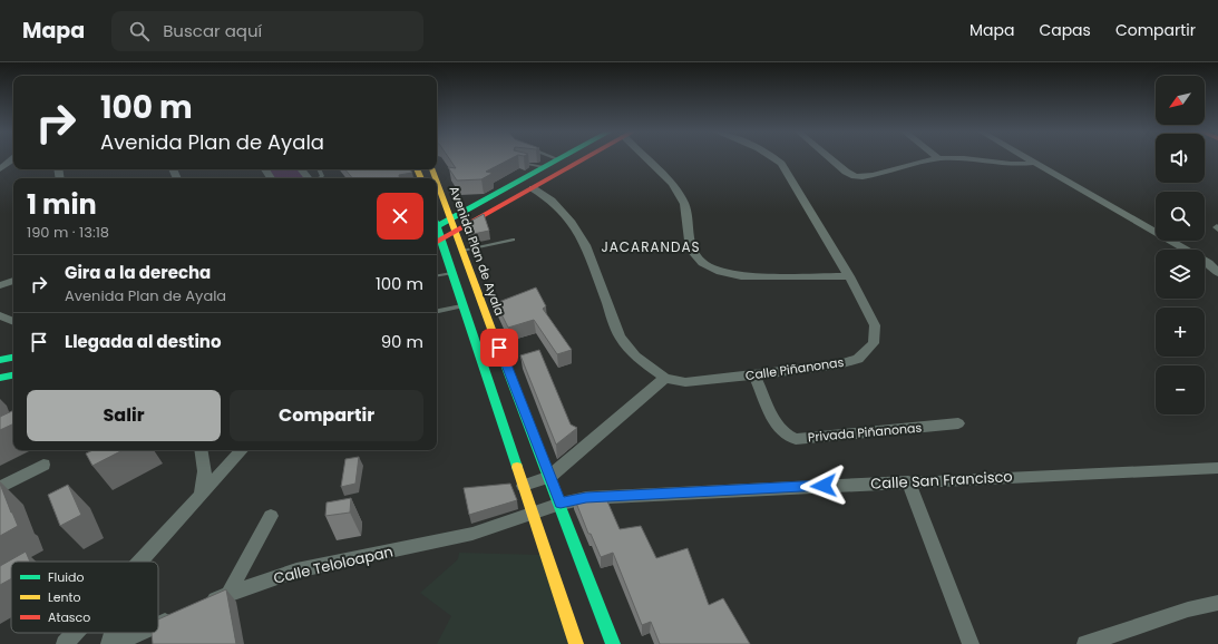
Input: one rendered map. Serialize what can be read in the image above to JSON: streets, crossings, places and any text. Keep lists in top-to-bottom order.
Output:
{
  "streets": {
    "main road": ["Avenida Plan de Ayala"],
    "street": [
      "Calle Piñanonas",
      "Privada Piñanonas",
      "Calle San Francisco",
      "Calle Teloloapan"
    ]
  },
  "crossings": [
    ["Avenida Plan de Ayala", "Calle San Francisco"],
    ["Calle Piñanonas", "Privada Piñanonas"],
    ["Calle San Francisco", "Calle Teloloapan"]
  ],
  "districts": ["JACARANDAS"],
  "legend": ["Fluido", "Lento", "Atasco"],
  "north": "bottom left",
  "page": {
    "header": "Mapa",
    "search": "Buscar aquí",
    "nav": ["Mapa", "Capas", "Compartir"],
    "map_buttons": ["+", "−"],
    "turn": ["100 m", "Avenida Plan de Ayala"],
    "heading": ["1 min", "190 m · 13:18"],
    "list": [
      {
        "name": "Gira a la derecha",
        "note": "Avenida Plan de Ayala",
        "value": "100 m"
      },
      {
        "name": "Llegada al destino",
        "value": "90 m"
      }
    ],
    "buttons": ["Salir", "Compartir"]
  }
}
